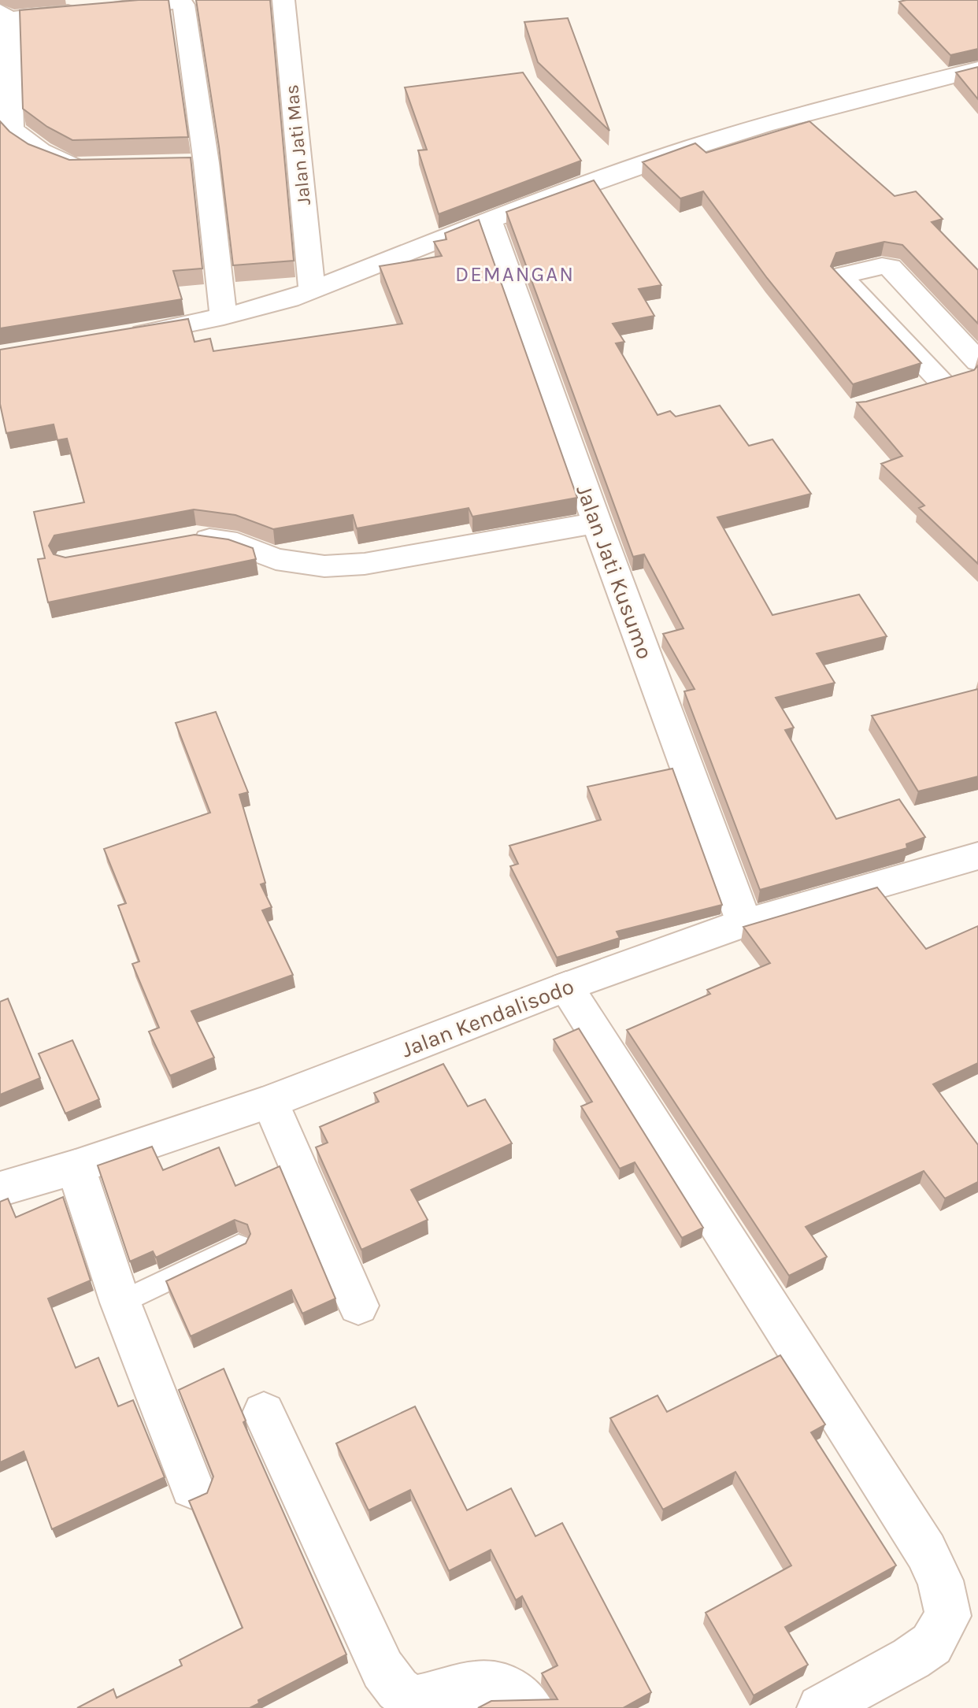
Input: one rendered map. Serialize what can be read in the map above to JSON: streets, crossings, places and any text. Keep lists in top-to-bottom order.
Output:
{
  "streets": {
    "street": ["Jalan Jati Mas", "Jalan Jati Kusumo", "Jalan Kendalisodo"]
  },
  "crossings": [
    ["Jalan Jati Kusumo", "Jalan Kendalisodo"]
  ],
  "districts": ["DEMANGAN"]
}
